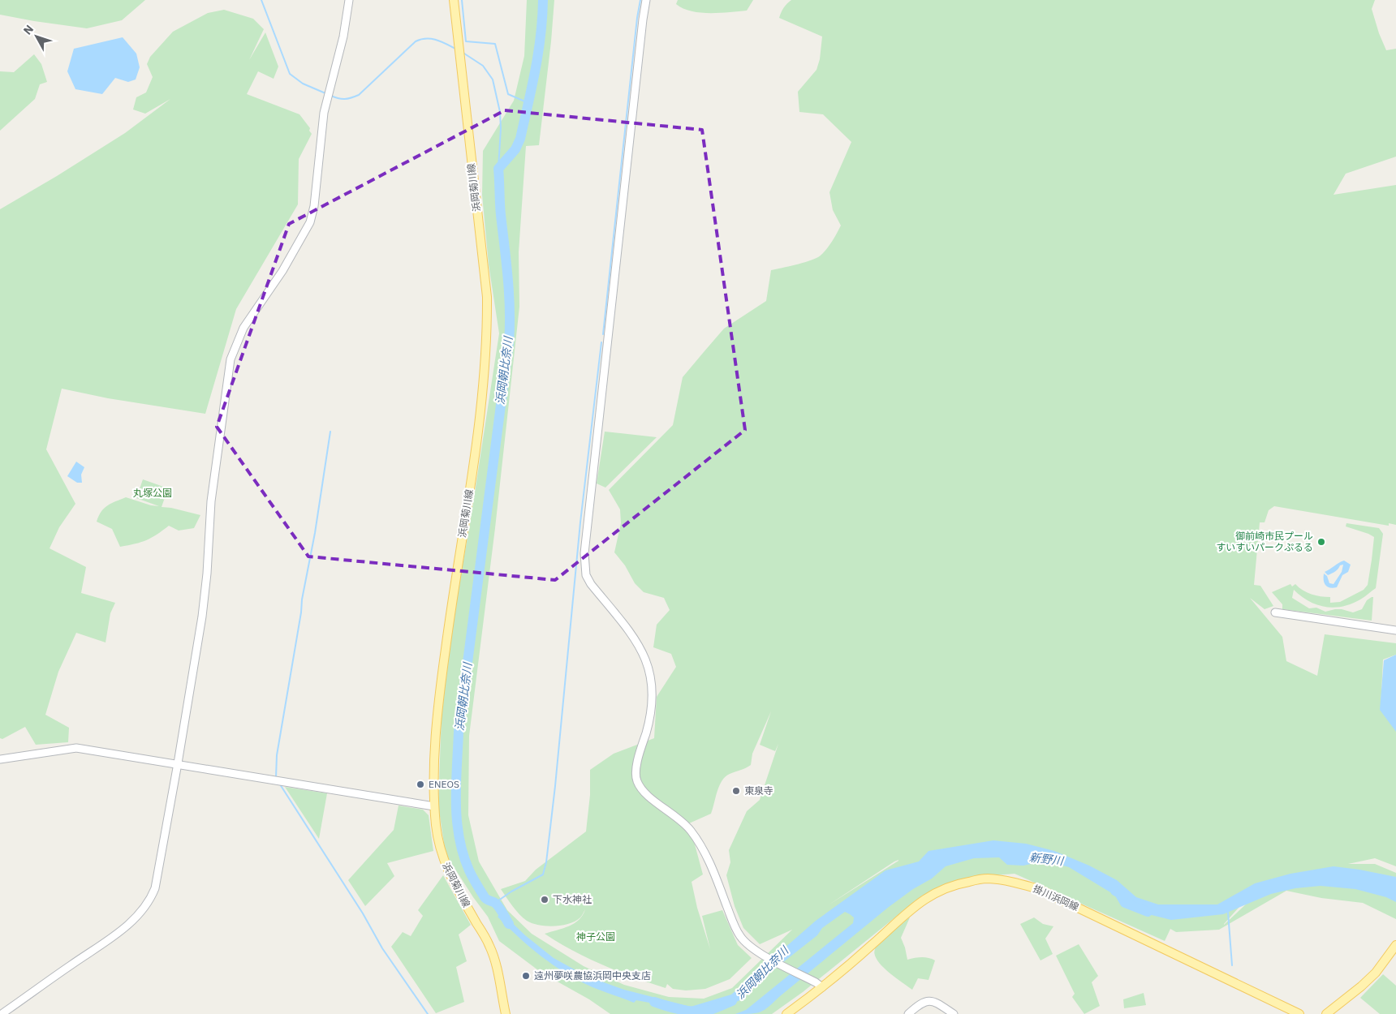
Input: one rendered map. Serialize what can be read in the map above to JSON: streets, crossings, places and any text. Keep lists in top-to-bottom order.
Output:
{
  "streets": {
    "main road": ["浜岡菊川線", "掛川浜岡線"]
  },
  "water": ["浜岡朝比奈川", "新野川"],
  "parks": ["丸塚公園", "神子公園"],
  "places": [
    "御前崎市民プール すいすいパークぷるる",
    "ENEOS",
    "東泉寺",
    "下水神社",
    "遠州夢咲農協浜岡中央支店"
  ],
  "north": "top left"
}
